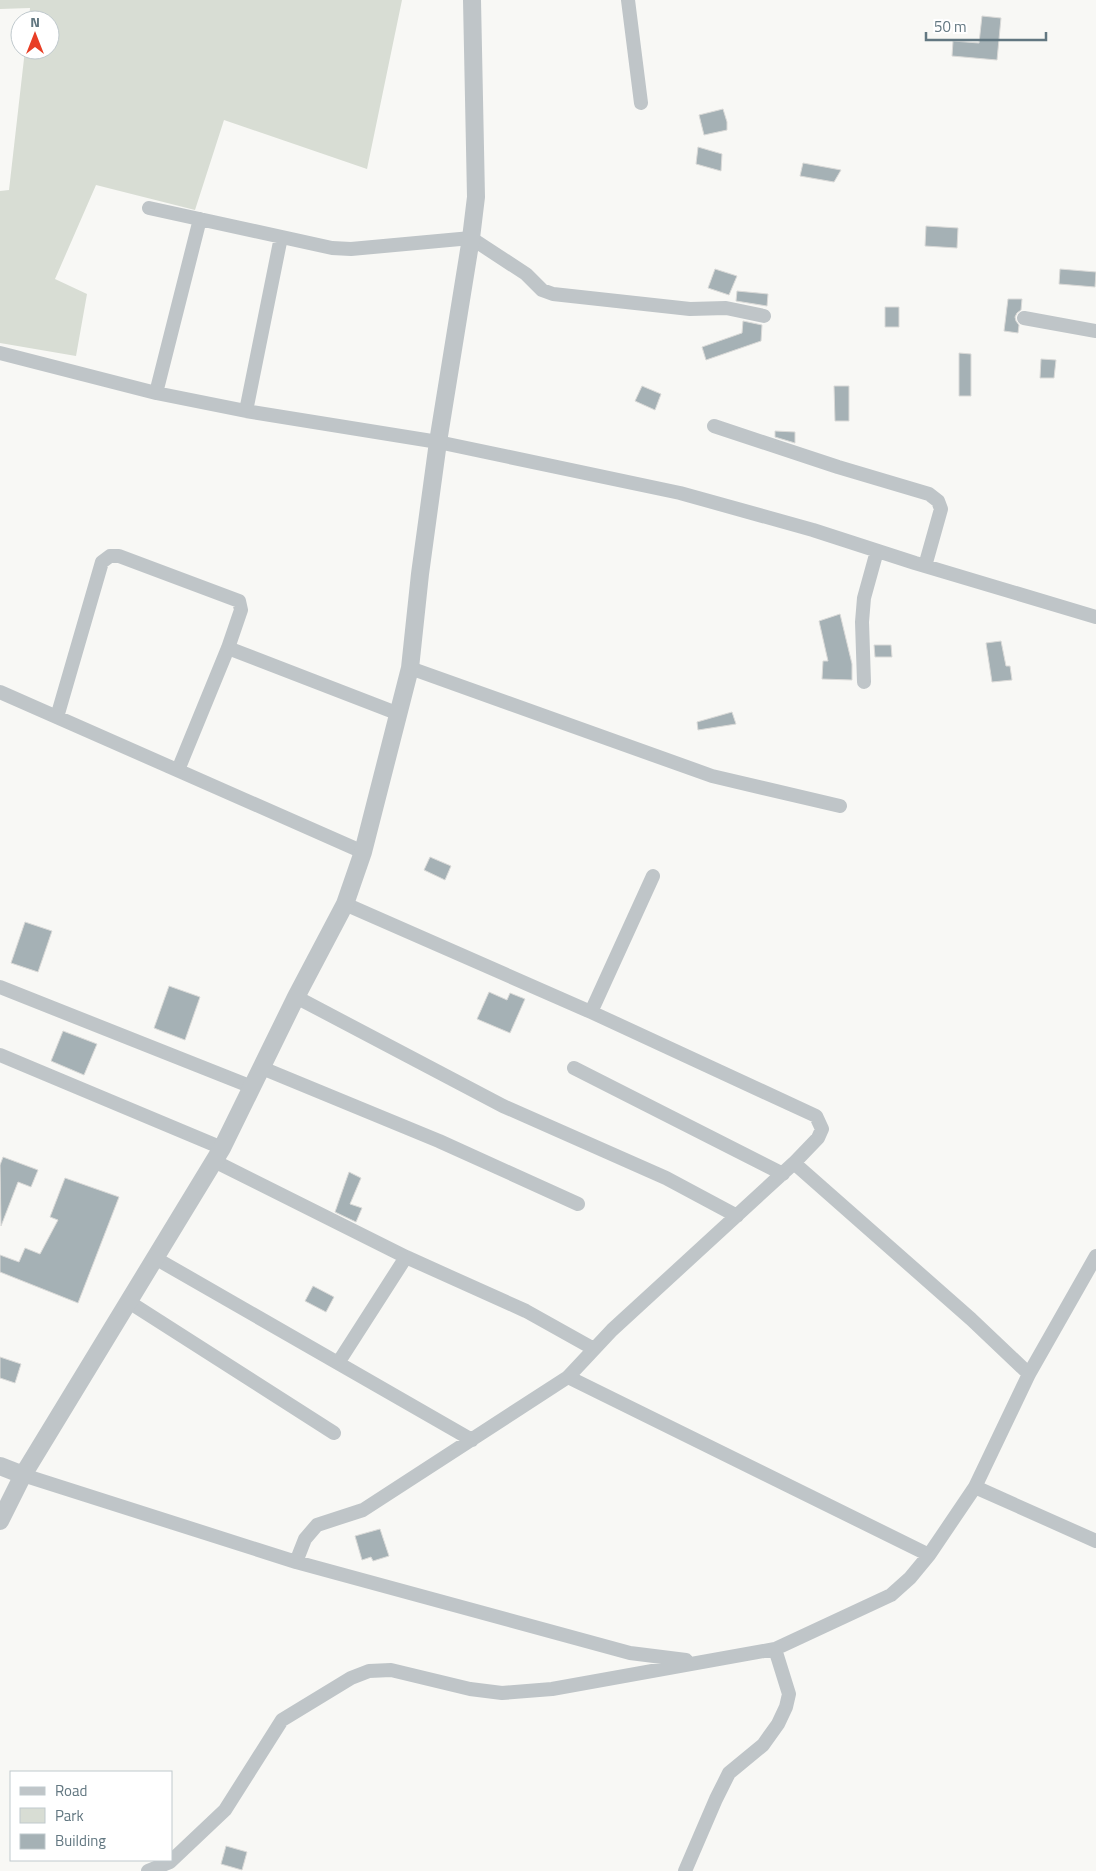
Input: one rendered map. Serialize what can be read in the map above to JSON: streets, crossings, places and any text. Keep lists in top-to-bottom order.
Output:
{
  "legend": ["Road", "Park", "Building"],
  "scale_bar": "50 m",
  "north": "top"
}
